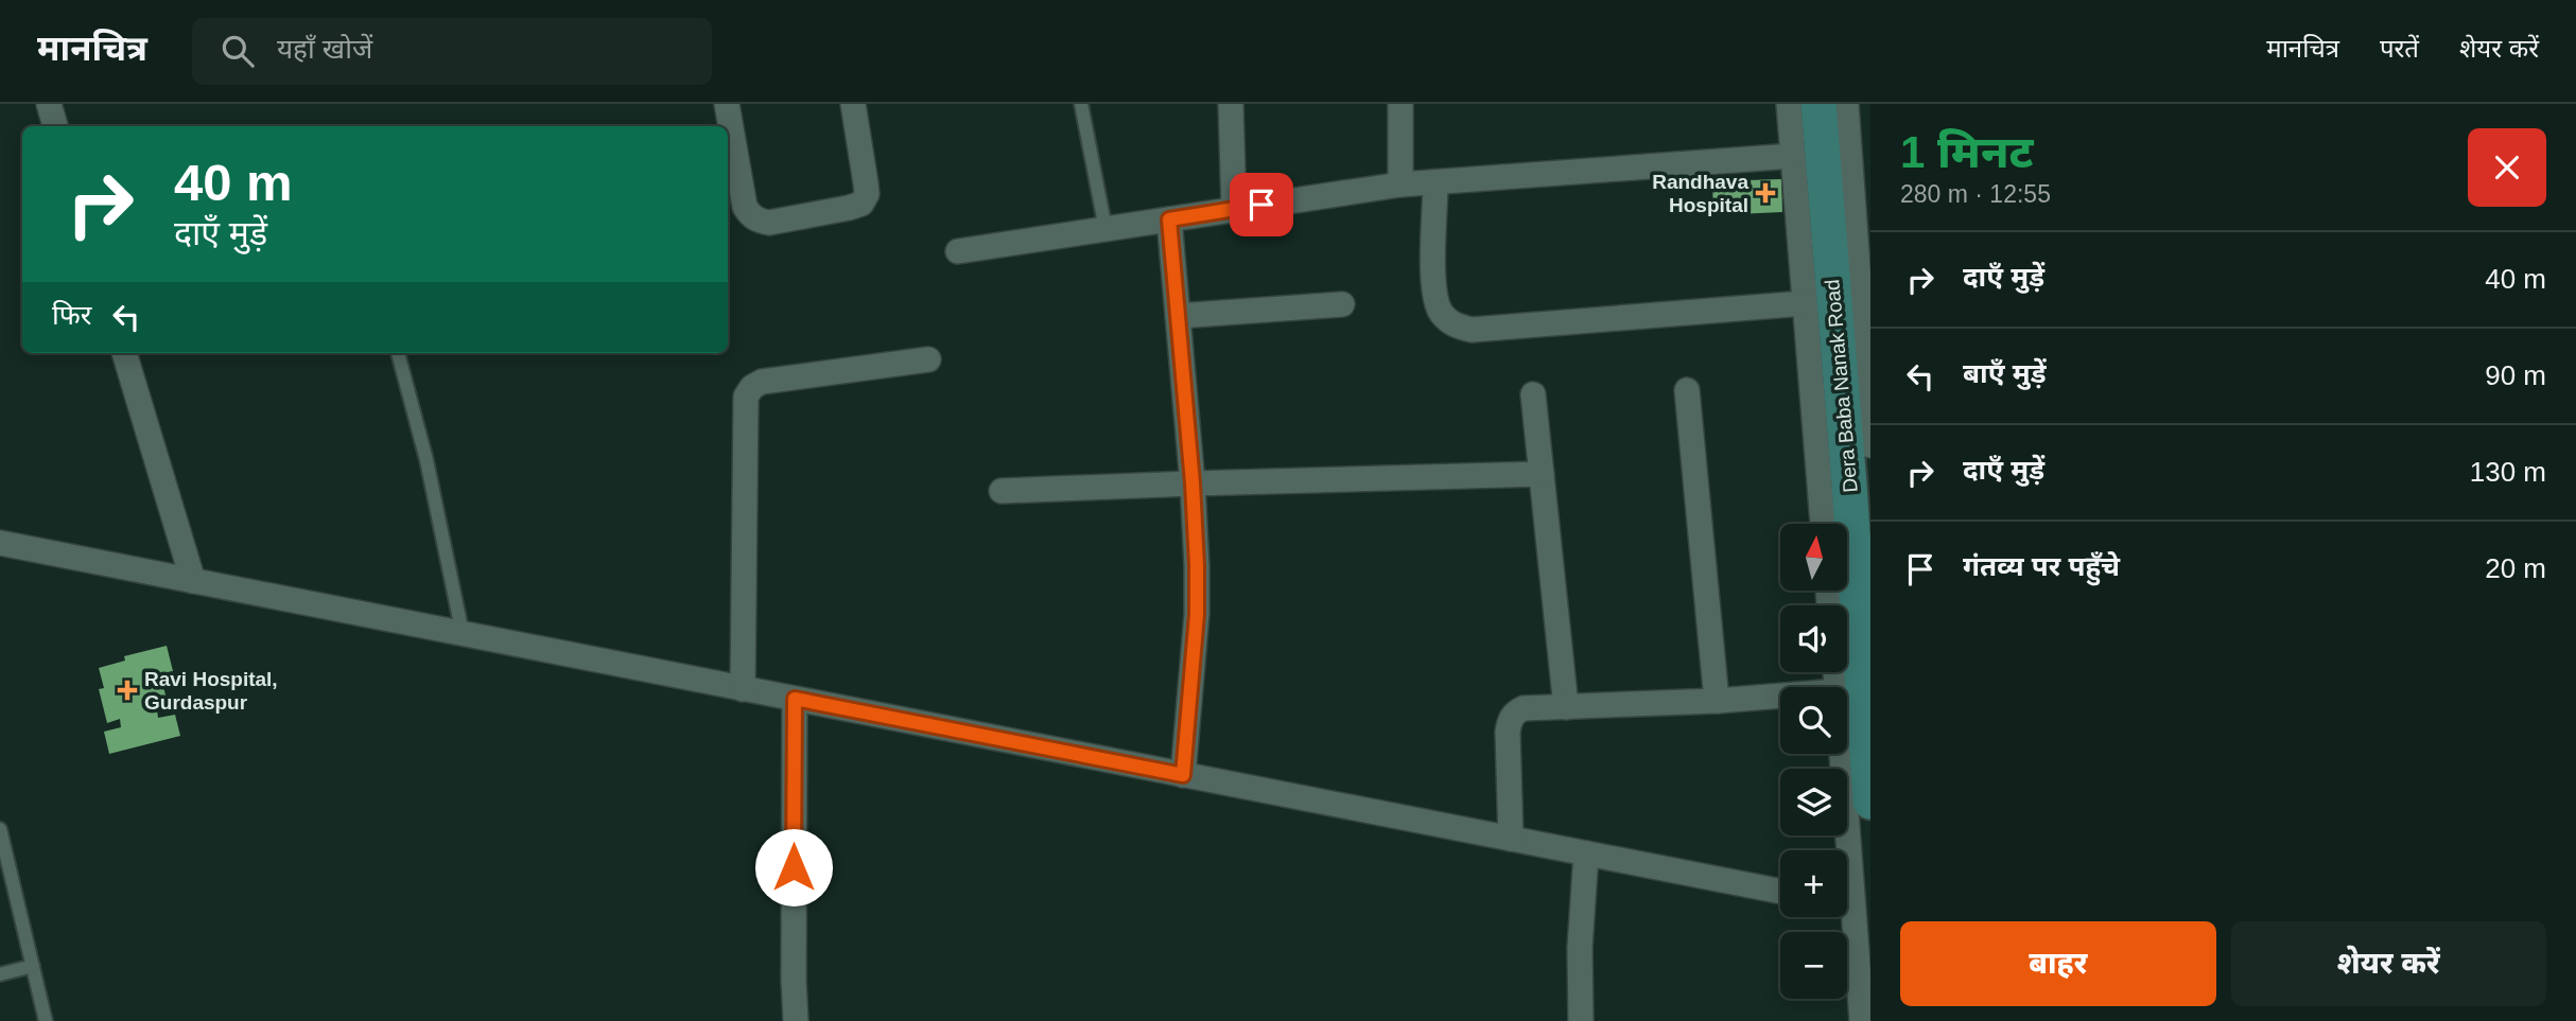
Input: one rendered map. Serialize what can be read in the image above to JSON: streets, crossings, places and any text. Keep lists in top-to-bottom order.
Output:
{
  "streets": {
    "main road": ["Dera Baba Nanak Road"]
  },
  "places": {
    "health": ["Randhava Hospital", "Ravi Hospital, Gurdaspur"]
  },
  "north": "top",
  "page": {
    "header": "मानचित्र",
    "search": "यहाँ खोजें",
    "nav": ["मानचित्र", "परतें", "शेयर करें"],
    "heading": ["1 मिनट", "280 m · 12:55"],
    "turn": ["40 m", "दाएँ मुड़ें"],
    "list": [
      {
        "name": "दाएँ मुड़ें",
        "value": "40 m"
      },
      {
        "name": "बाएँ मुड़ें",
        "value": "90 m"
      },
      {
        "name": "दाएँ मुड़ें",
        "value": "130 m"
      },
      {
        "name": "गंतव्य पर पहुँचे",
        "value": "20 m"
      }
    ],
    "then": "फिर",
    "map_buttons": ["+", "−"],
    "buttons": ["बाहर", "शेयर करें"]
  }
}
